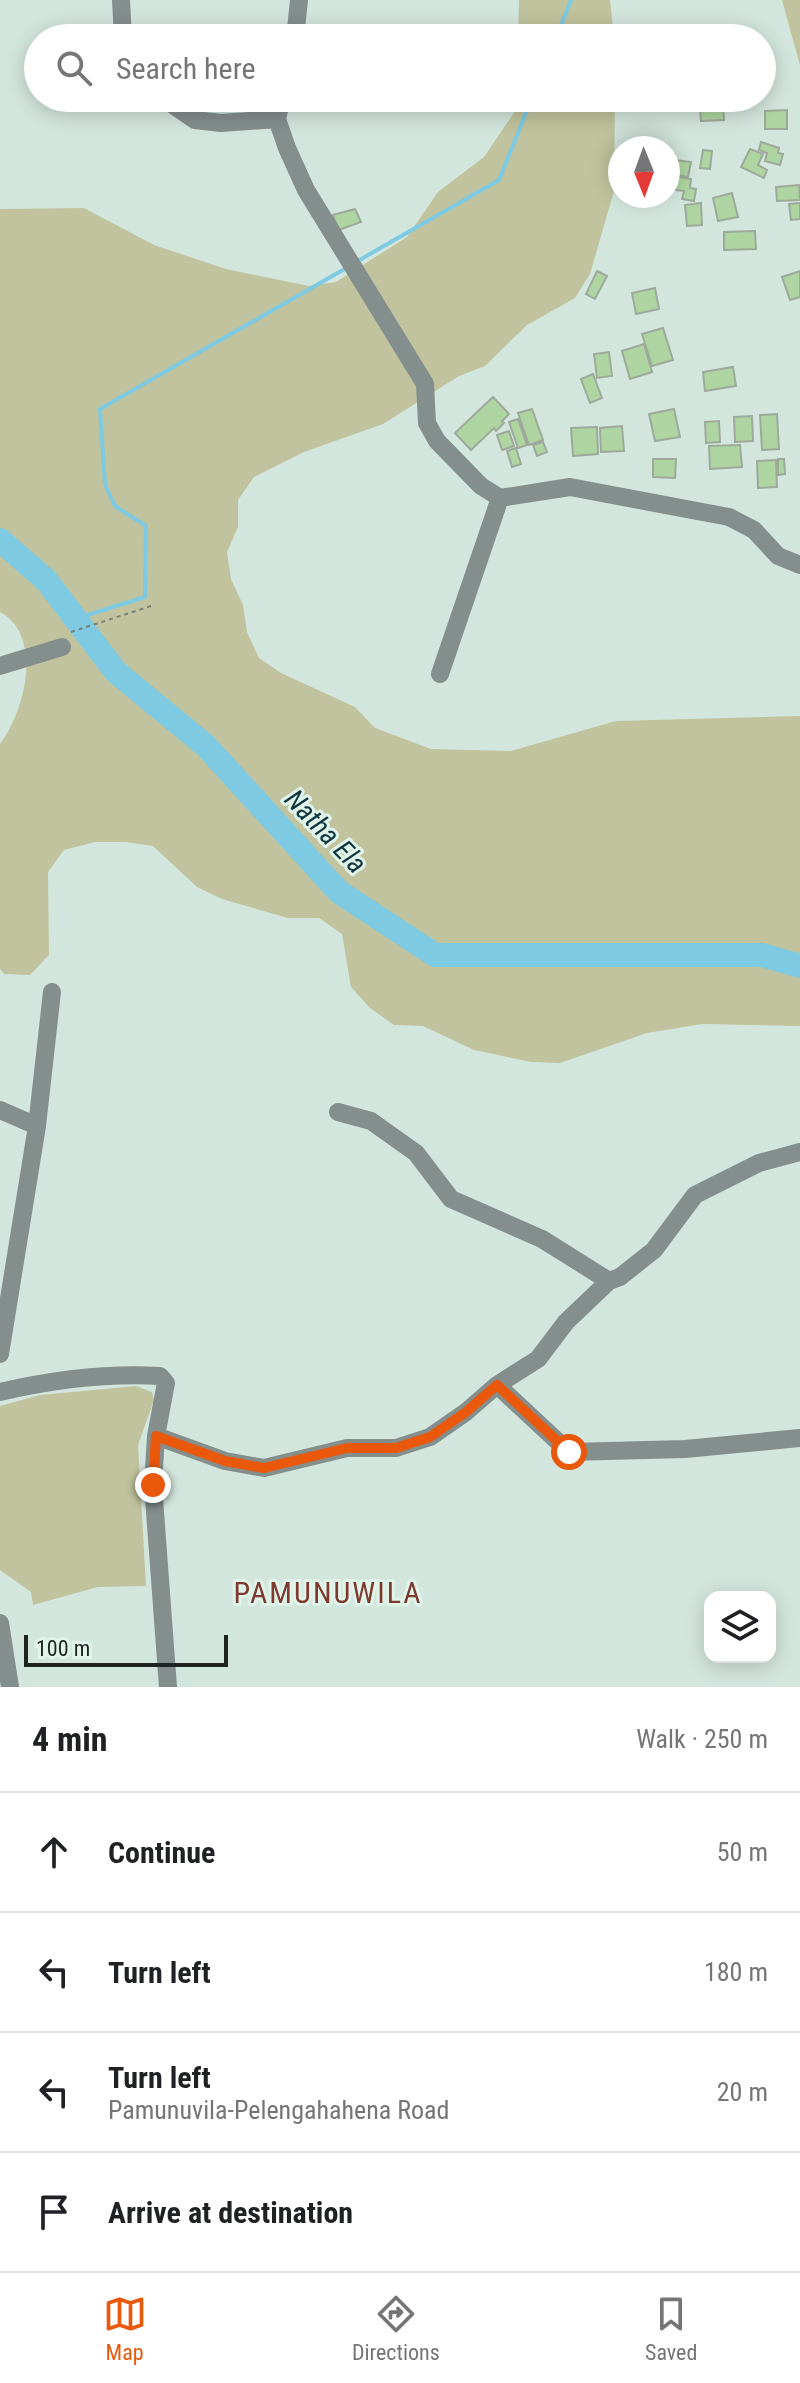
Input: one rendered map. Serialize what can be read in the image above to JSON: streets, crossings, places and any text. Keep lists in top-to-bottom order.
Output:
{
  "districts": ["PAMUNUWILA"],
  "water": ["Natha Ela"],
  "scale_bar": "100 m",
  "north": "bottom",
  "page": {
    "search": "Search here",
    "scale": "100 m",
    "heading": ["4 min", "Walk · 250 m"],
    "list": [
      ["Continue", "50 m"],
      ["Turn left", "180 m"],
      ["Turn left", "Pamunuvila-Pelengahahena Road", "20 m"],
      "Arrive at destination"
    ],
    "nav": ["Map", "Directions", "Saved"]
  }
}
